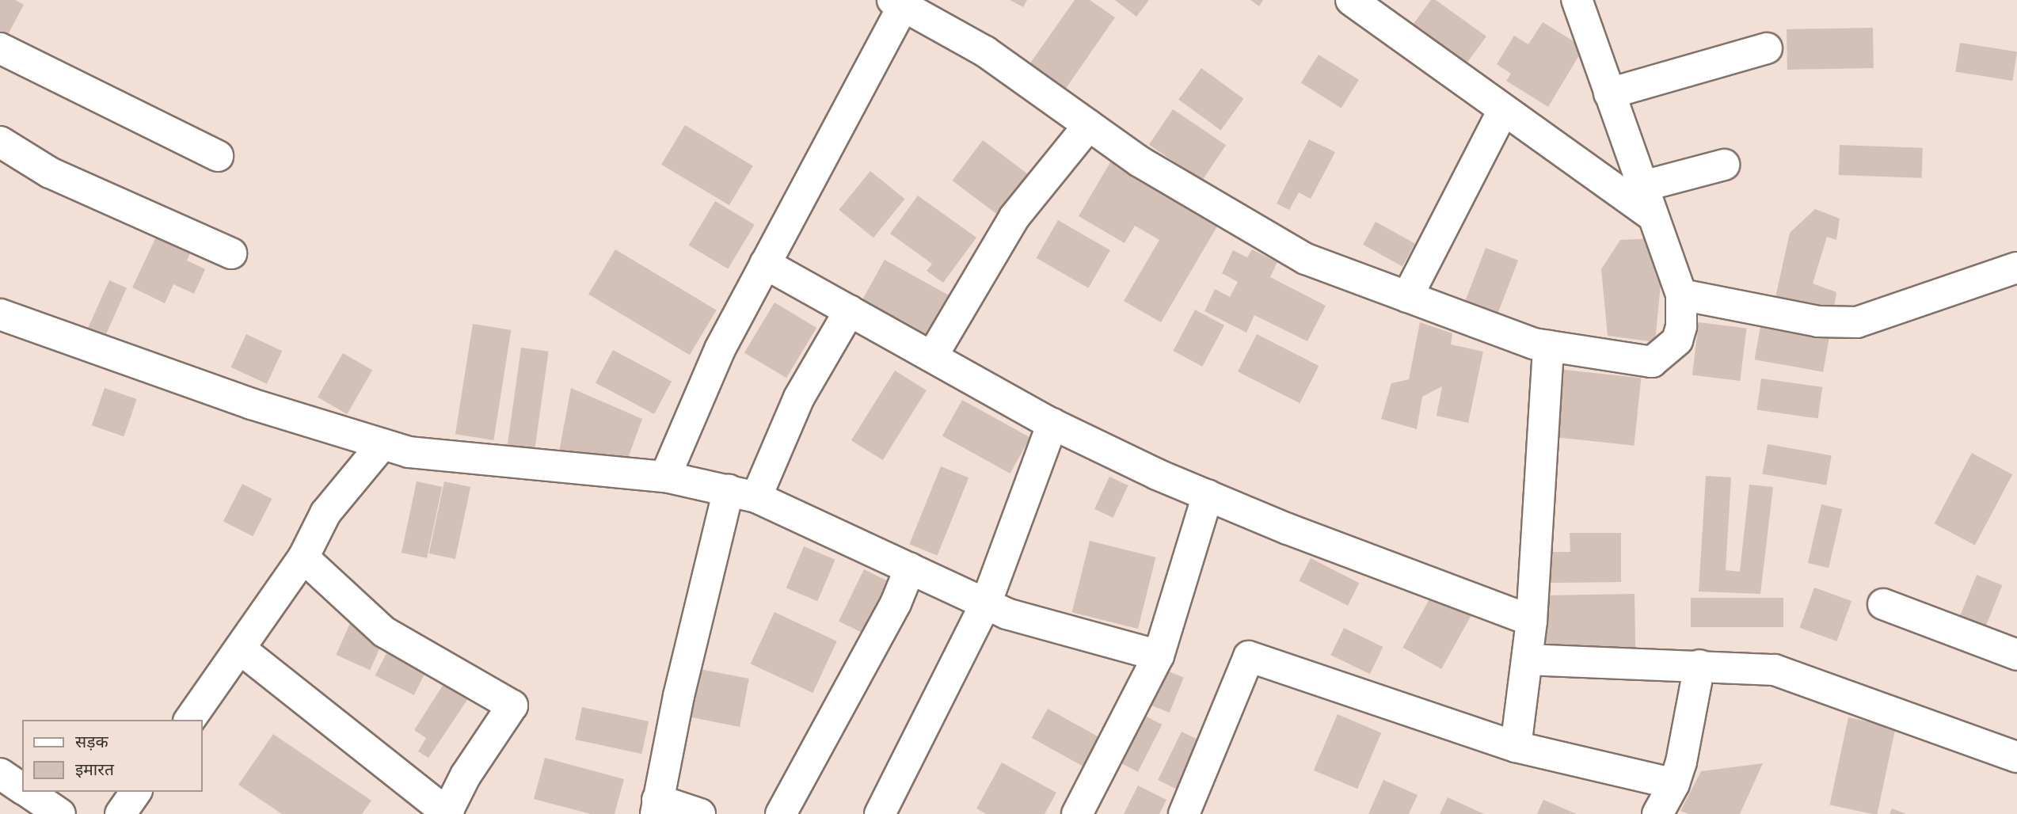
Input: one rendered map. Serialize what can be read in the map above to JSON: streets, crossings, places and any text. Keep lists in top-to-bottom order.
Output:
{
  "legend": ["सड़क", "इमारत"]
}
